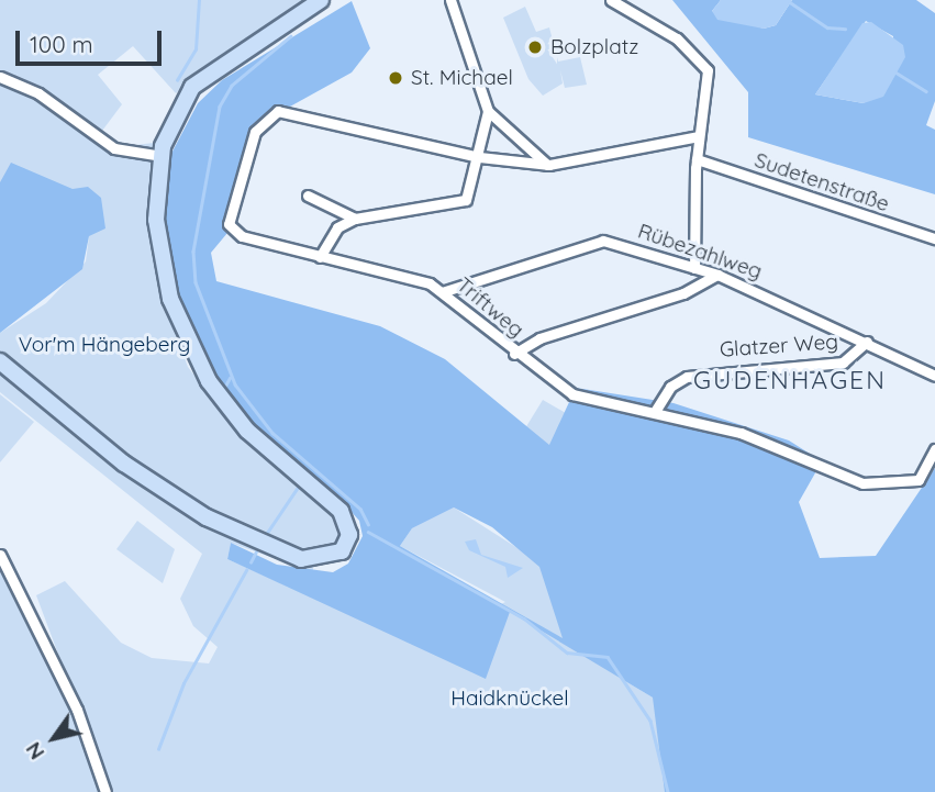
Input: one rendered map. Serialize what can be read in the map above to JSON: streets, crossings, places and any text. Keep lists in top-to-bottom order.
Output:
{
  "streets": {
    "street": [
      "Sudetenstraße",
      "Rübezahlweg",
      "Triftweg",
      "Glatzer Weg"
    ]
  },
  "crossings": [
    ["Rübezahlweg", "Triftweg"],
    ["Rübezahlweg", "Glatzer Weg"],
    ["Triftweg", "Glatzer Weg"]
  ],
  "districts": ["GUDENHAGEN"],
  "parks": ["Vor'm Hängeberg", "Haidknückel"],
  "places": ["Bolzplatz", "St. Michael"],
  "scale_bar": "100 m",
  "north": "bottom left"
}
